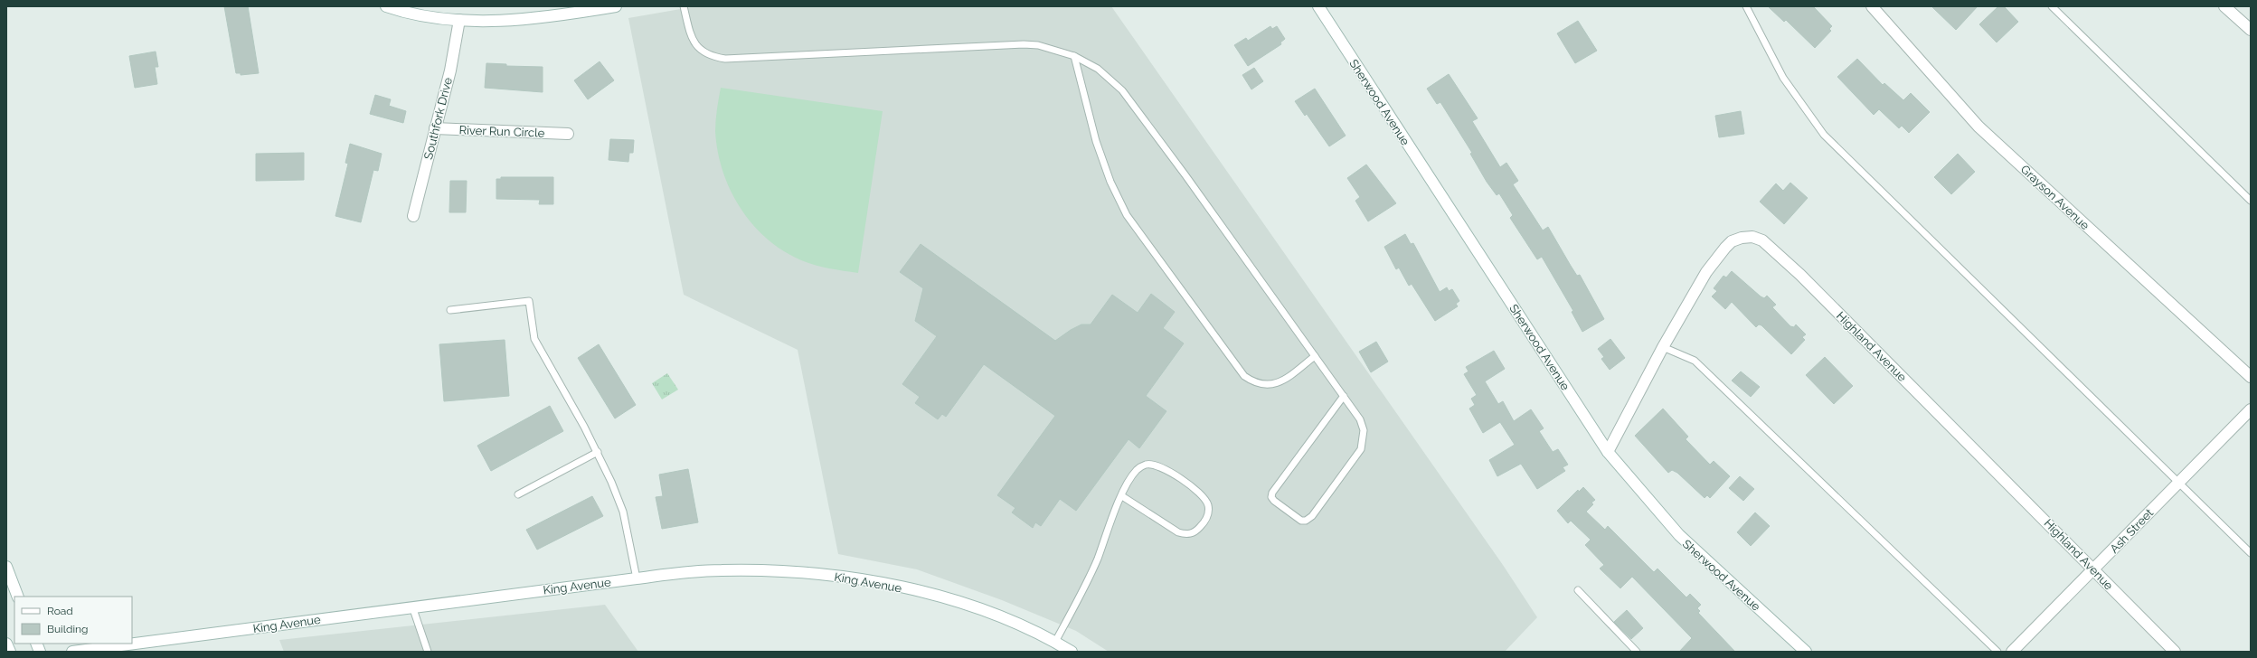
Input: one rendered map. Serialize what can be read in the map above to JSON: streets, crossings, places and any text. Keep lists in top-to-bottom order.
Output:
{
  "streets": {
    "street": [
      "Sherwood Avenue",
      "Southfork Drive",
      "River Run Circle",
      "Grayson Avenue",
      "Highland Avenue",
      "Ash Street",
      "King Avenue"
    ]
  },
  "crossings": [
    ["Sherwood Avenue", "Highland Avenue"],
    ["Southfork Drive", "River Run Circle"],
    ["Highland Avenue", "Ash Street"]
  ],
  "legend": ["Road", "Building"]
}
